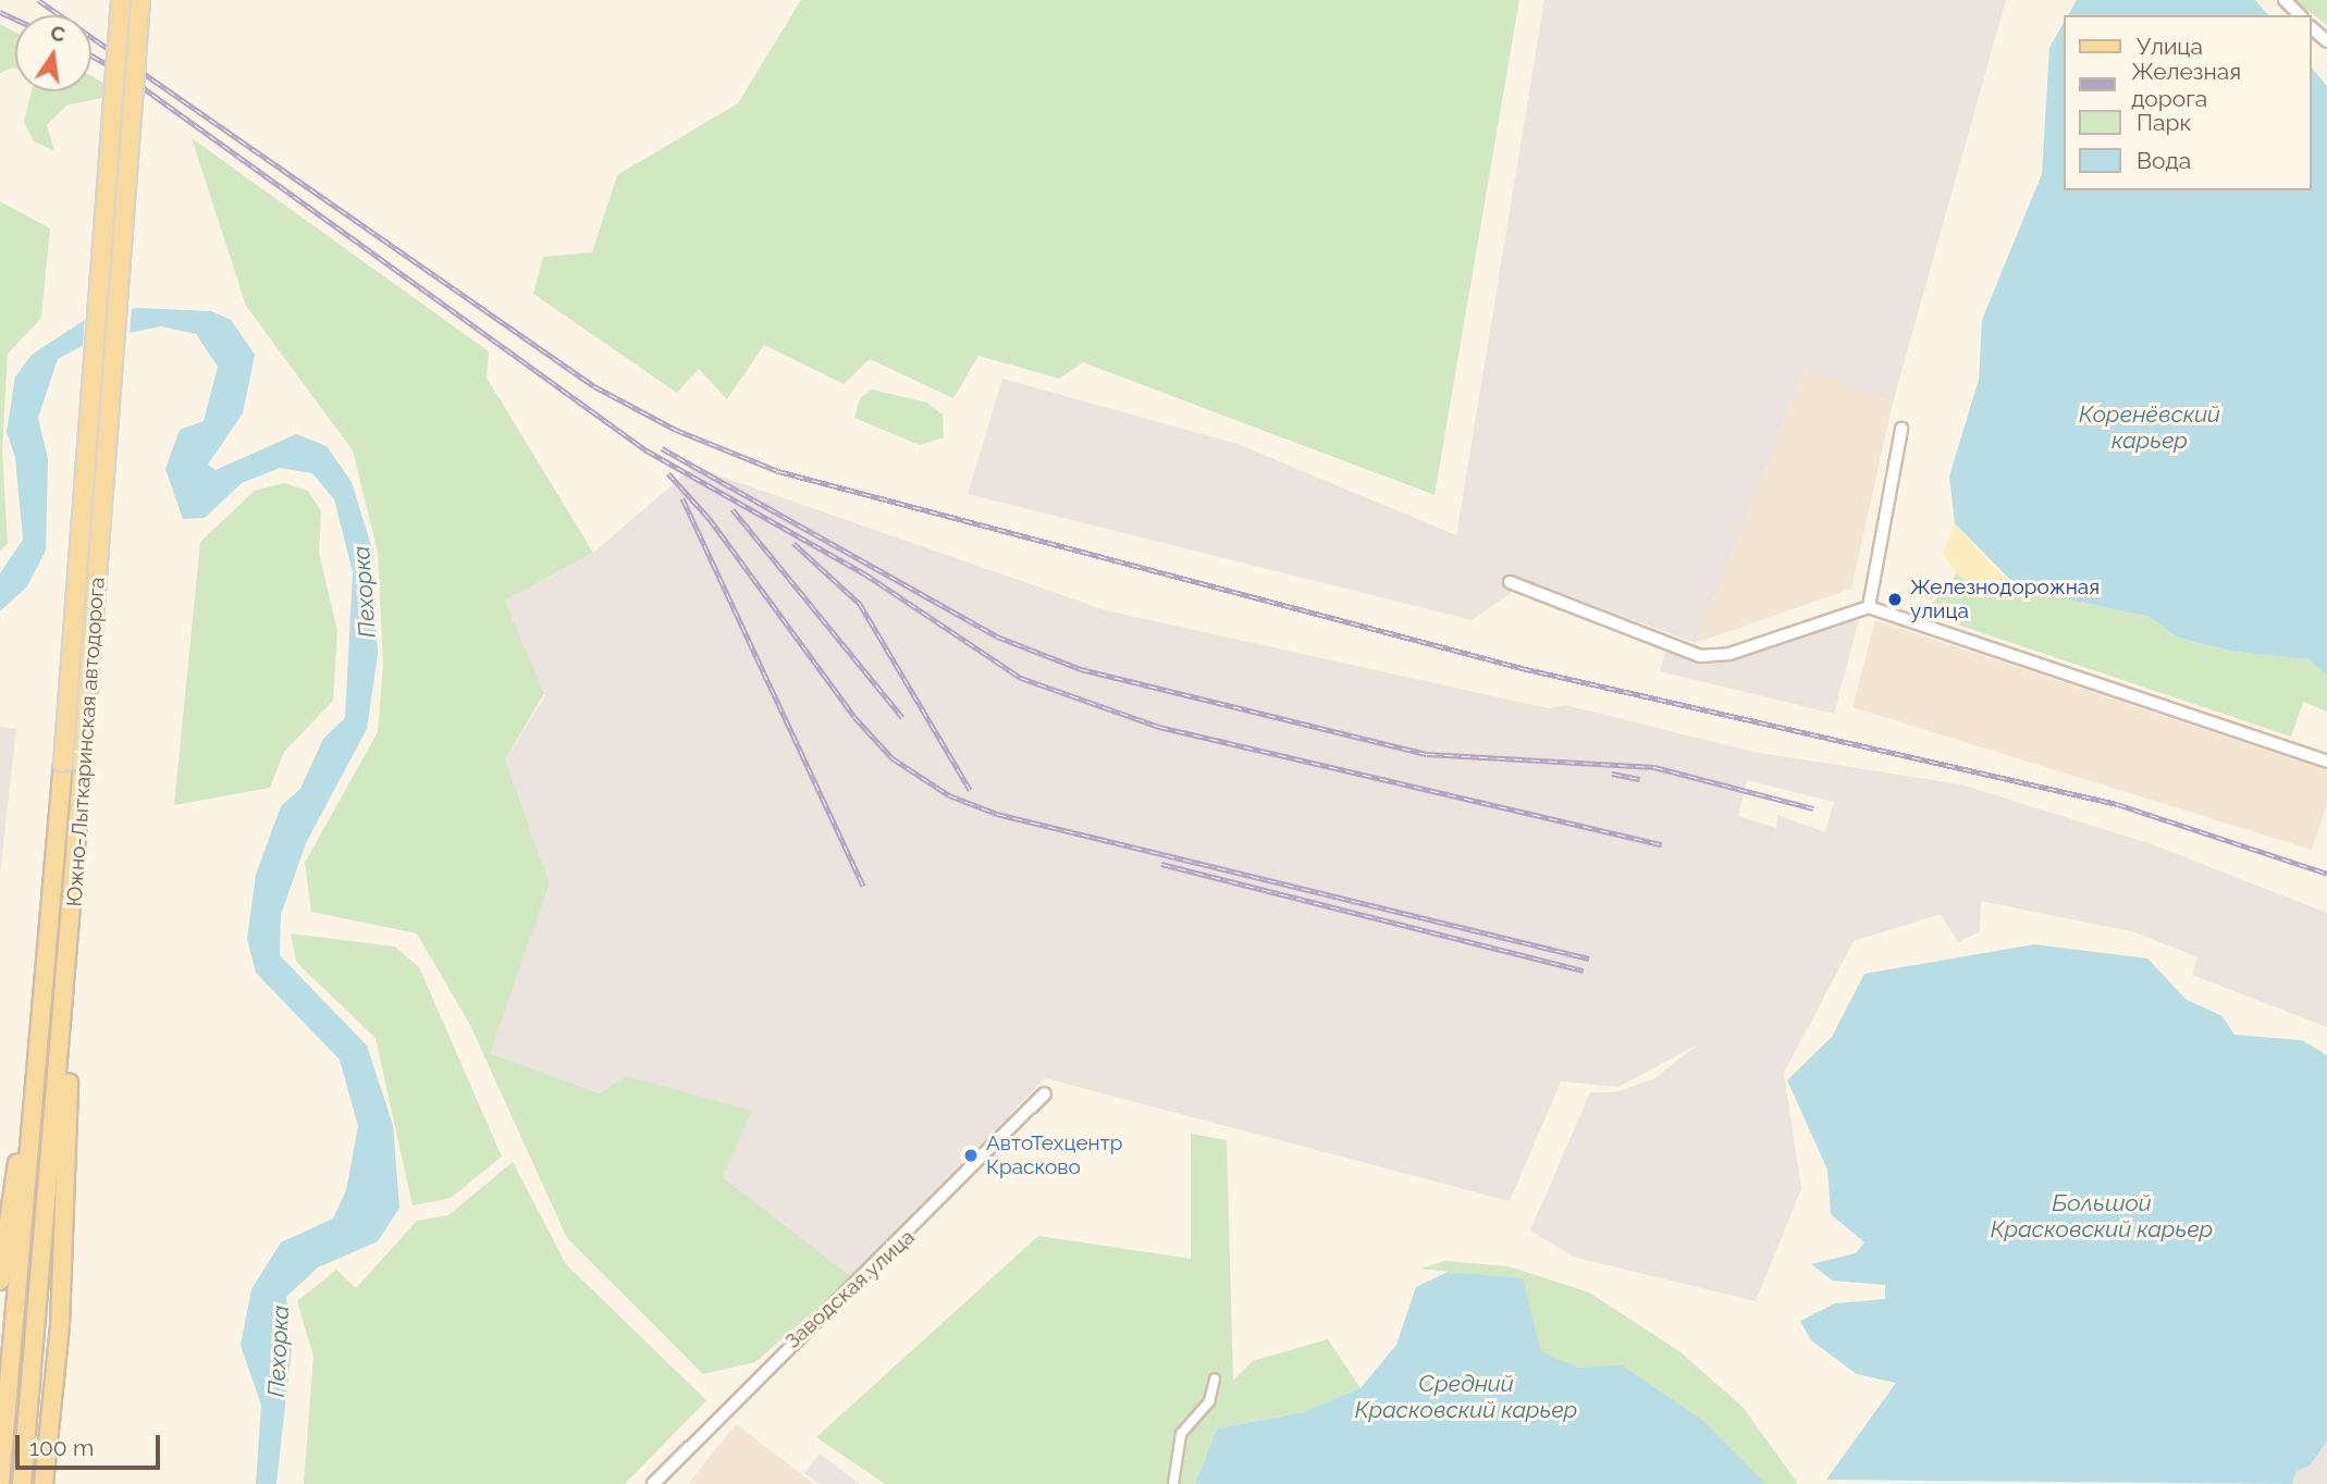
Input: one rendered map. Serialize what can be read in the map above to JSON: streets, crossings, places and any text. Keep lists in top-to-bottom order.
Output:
{
  "streets": {
    "main road": ["Южно-Лыткаринская автодорога"],
    "street": ["Заводская улица"]
  },
  "water": [
    "Коренёвский карьер",
    "Пехорка",
    "Большой Красковский карьер",
    "Средний Красковский карьер"
  ],
  "places": ["Железнодорожная улица", "АвтоТехцентр Красково"],
  "legend": [
    "Улица",
    "Железная дорога",
    "Парк",
    "Вода"
  ],
  "scale_bar": "100 m",
  "north": "top"
}
